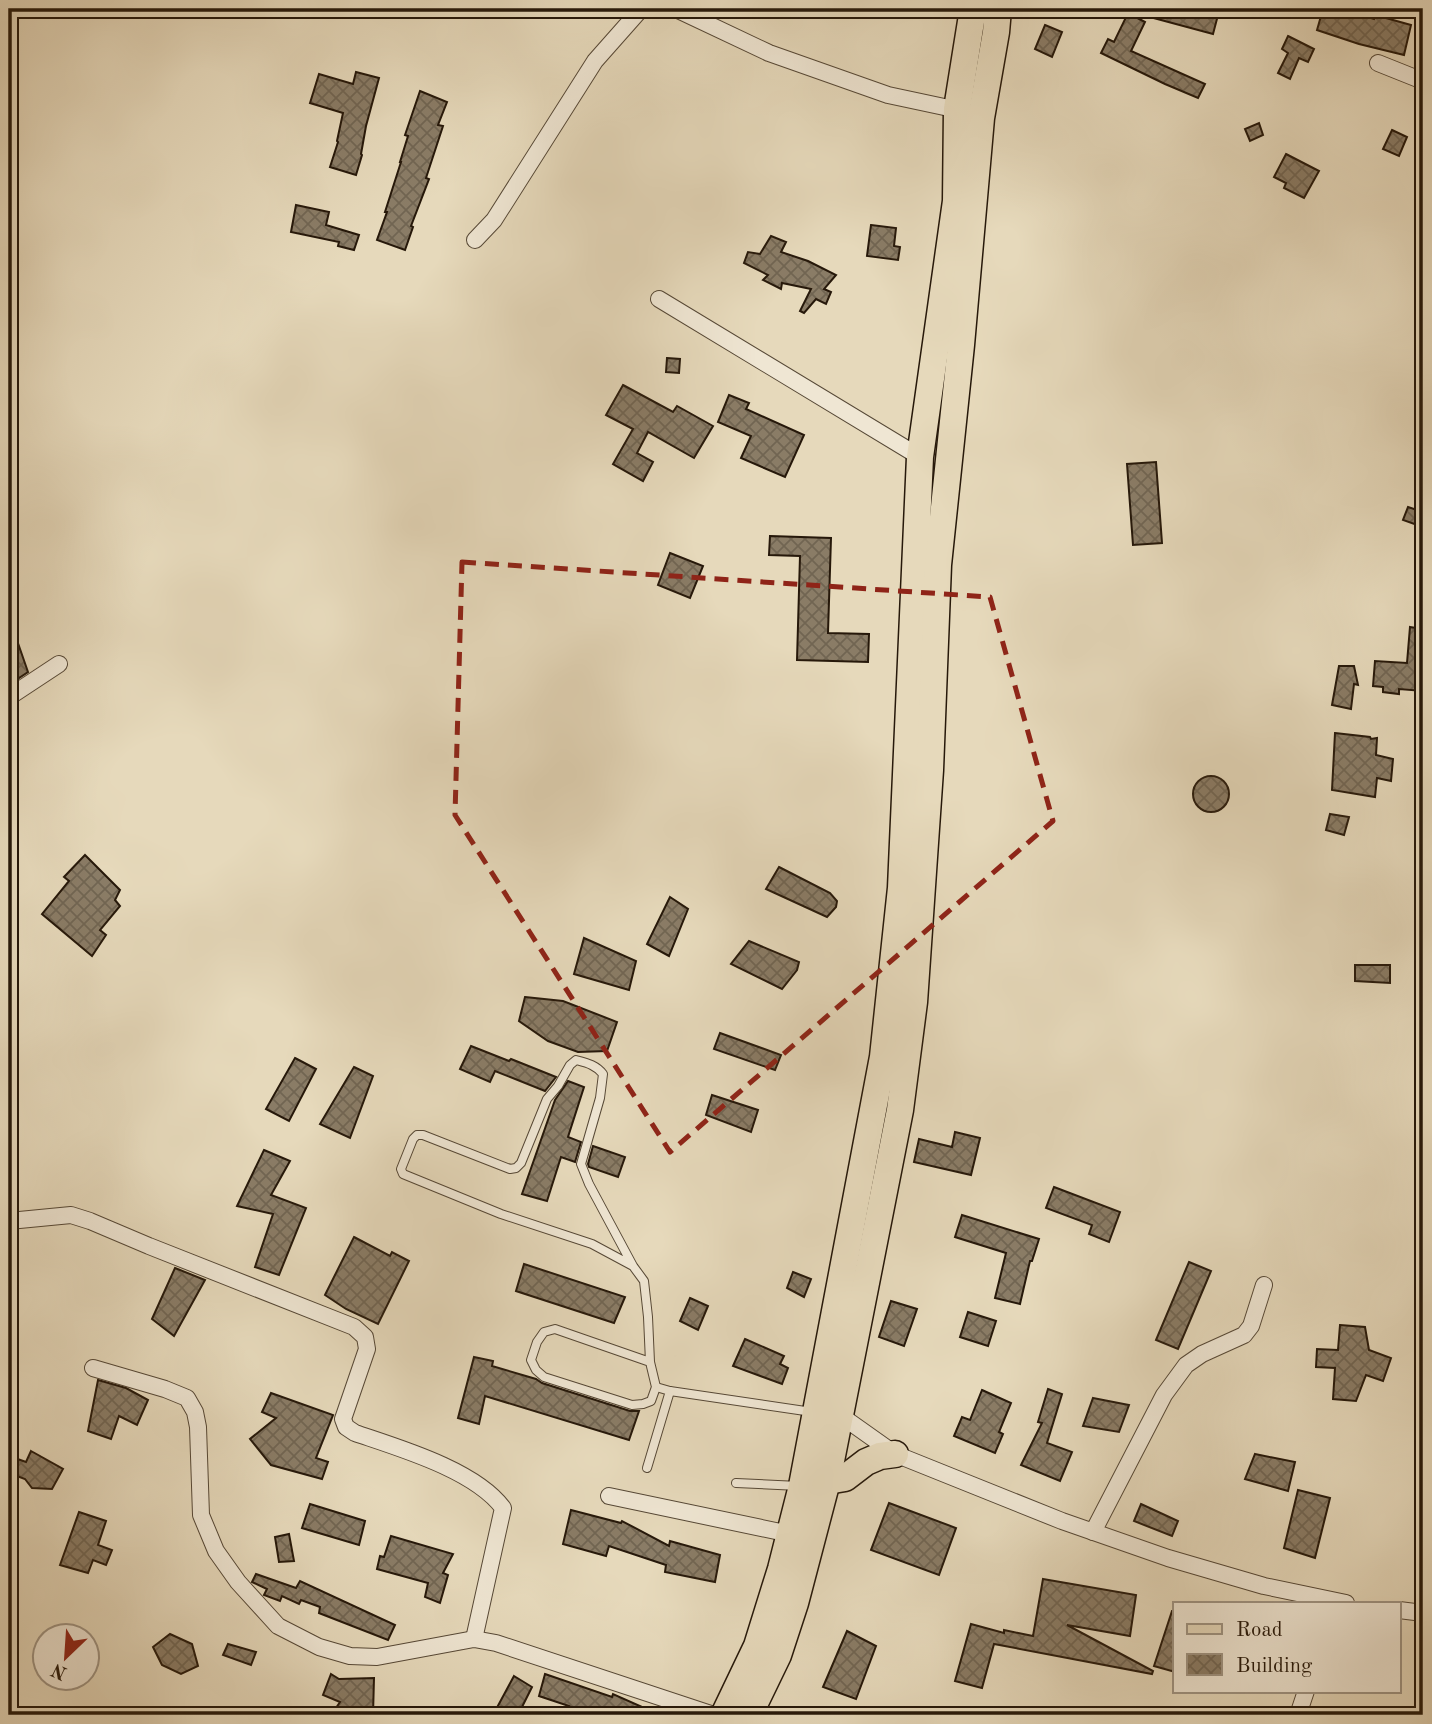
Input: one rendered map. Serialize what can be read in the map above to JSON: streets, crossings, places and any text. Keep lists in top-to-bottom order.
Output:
{
  "legend": ["Road", "Building"],
  "north": "bottom left"
}
